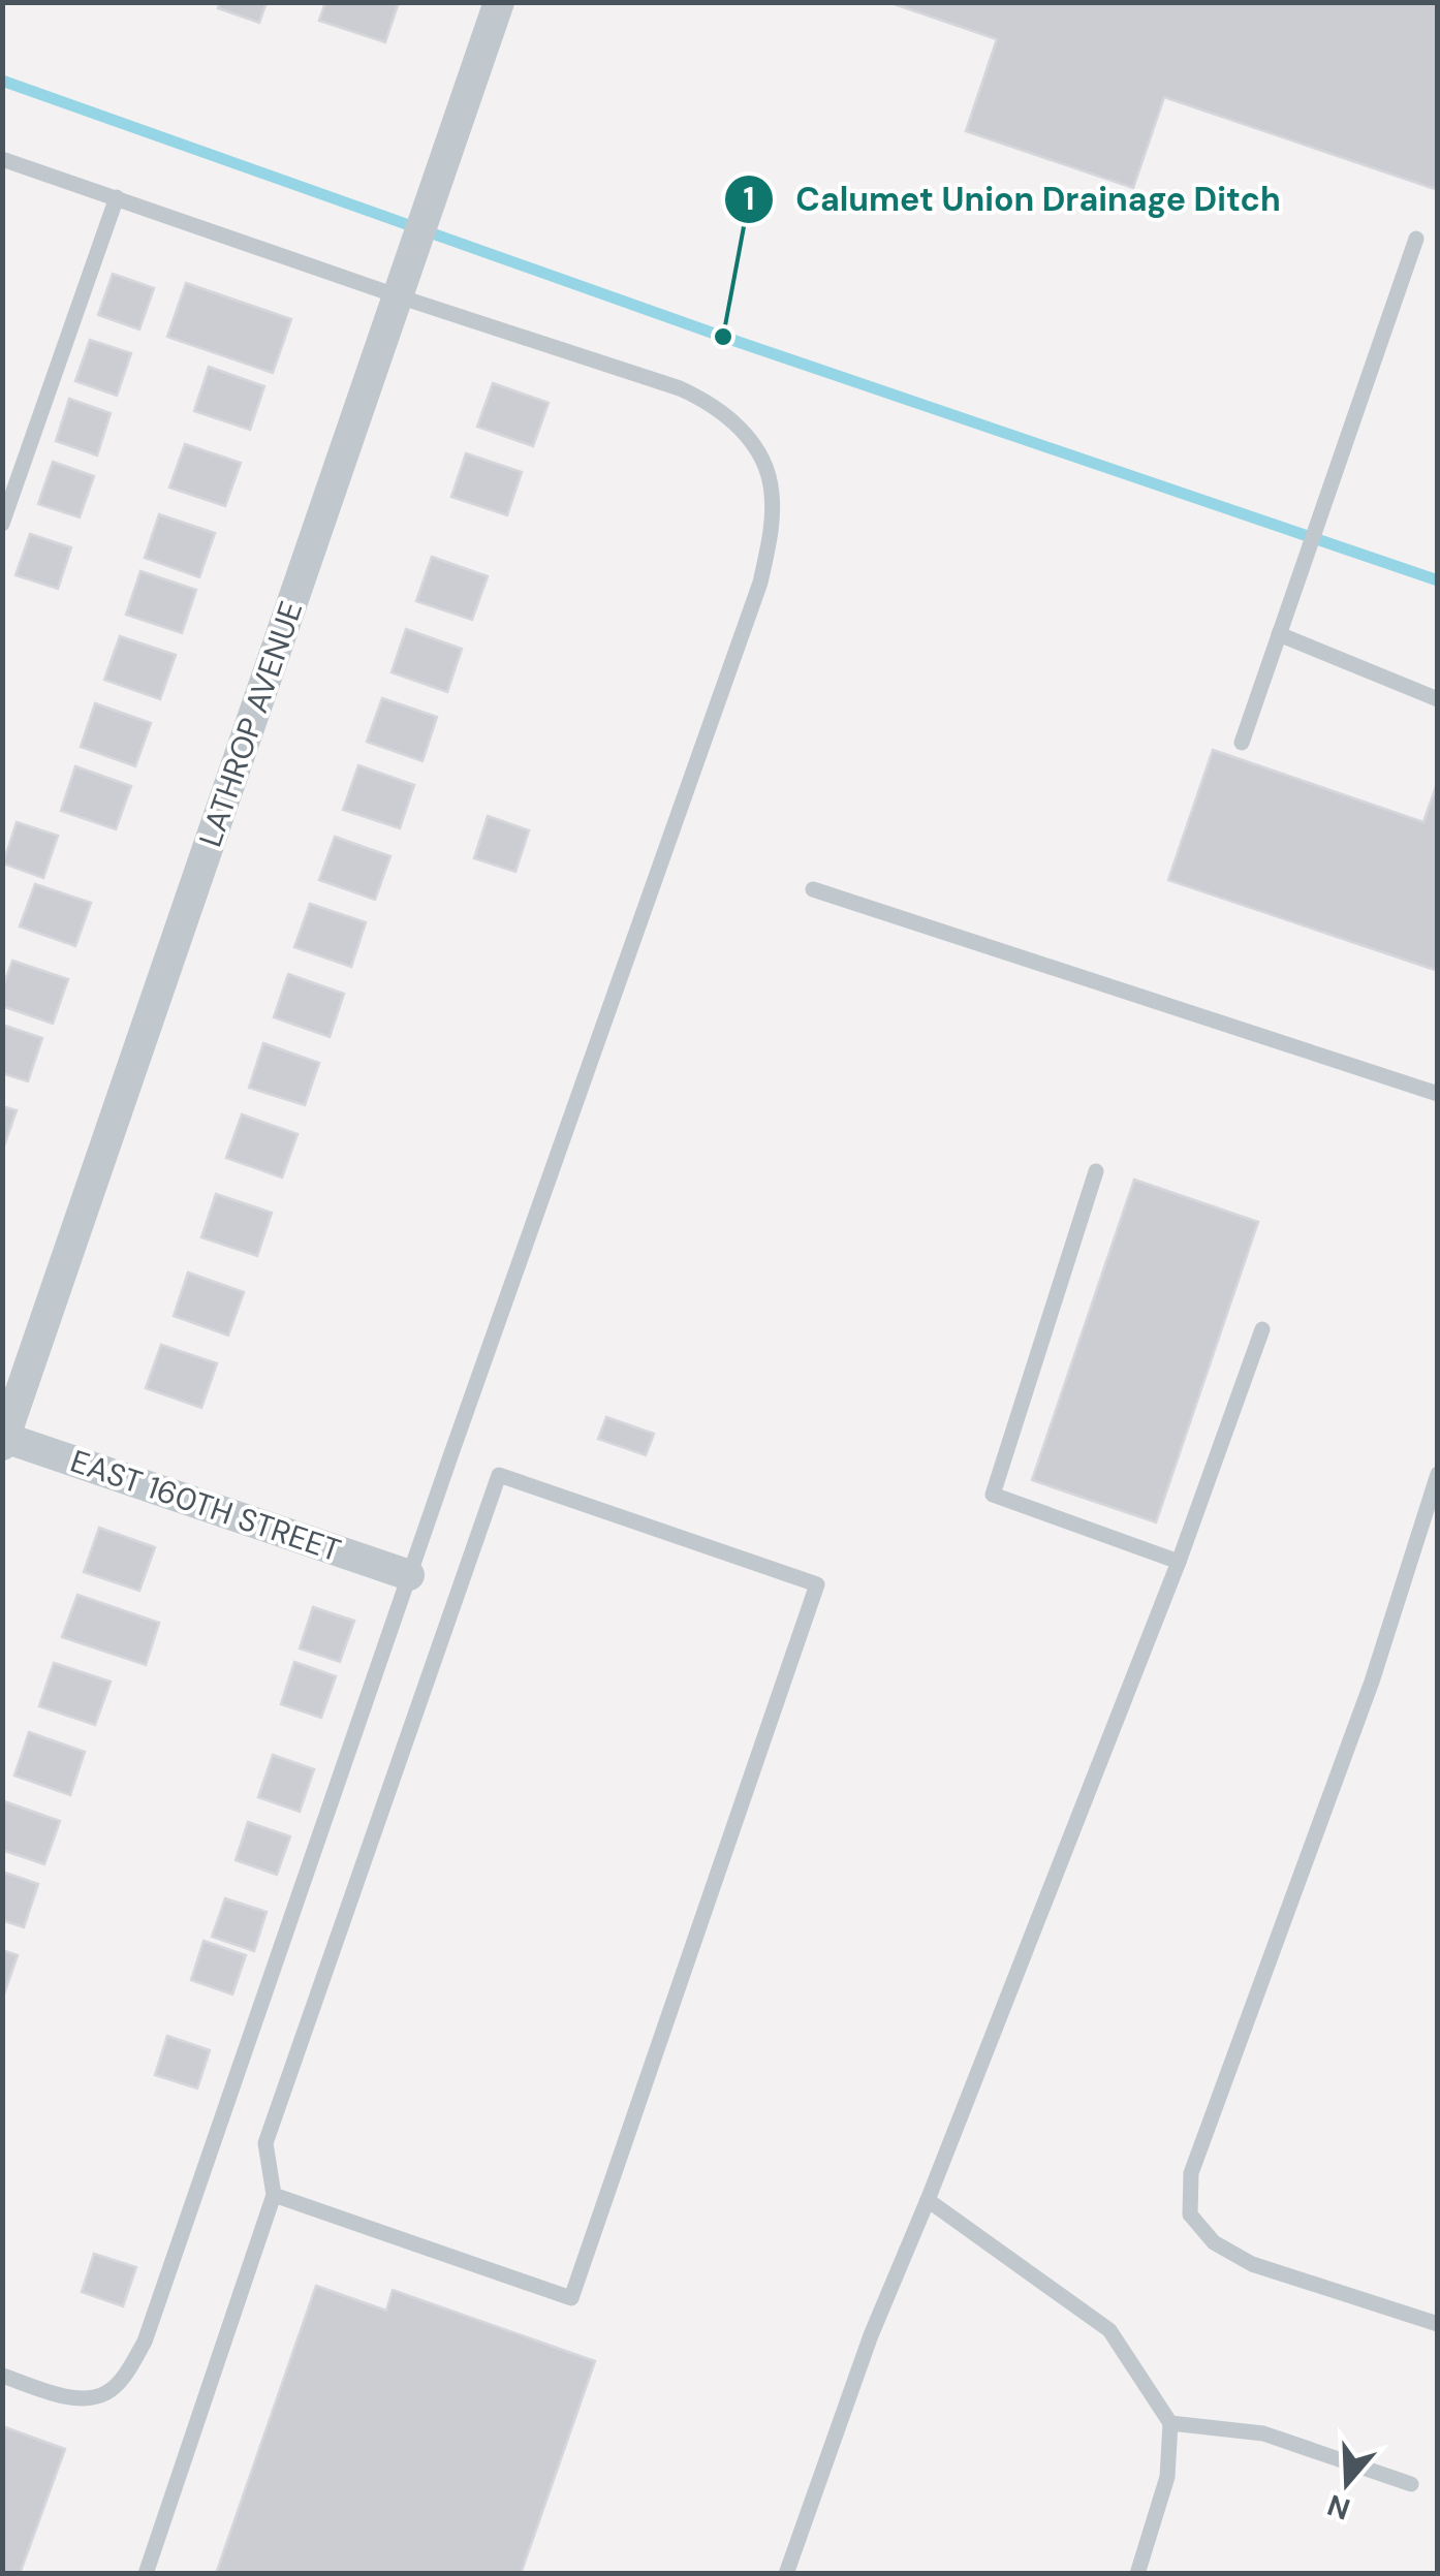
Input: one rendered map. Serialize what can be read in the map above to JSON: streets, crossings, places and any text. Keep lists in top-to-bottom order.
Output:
{
  "streets": {
    "street": ["LATHROP AVENUE", "EAST 160TH STREET"]
  },
  "crossings": [
    ["LATHROP AVENUE", "EAST 160TH STREET"]
  ],
  "places": ["Calumet Union Drainage Ditch"],
  "north": "bottom"
}
